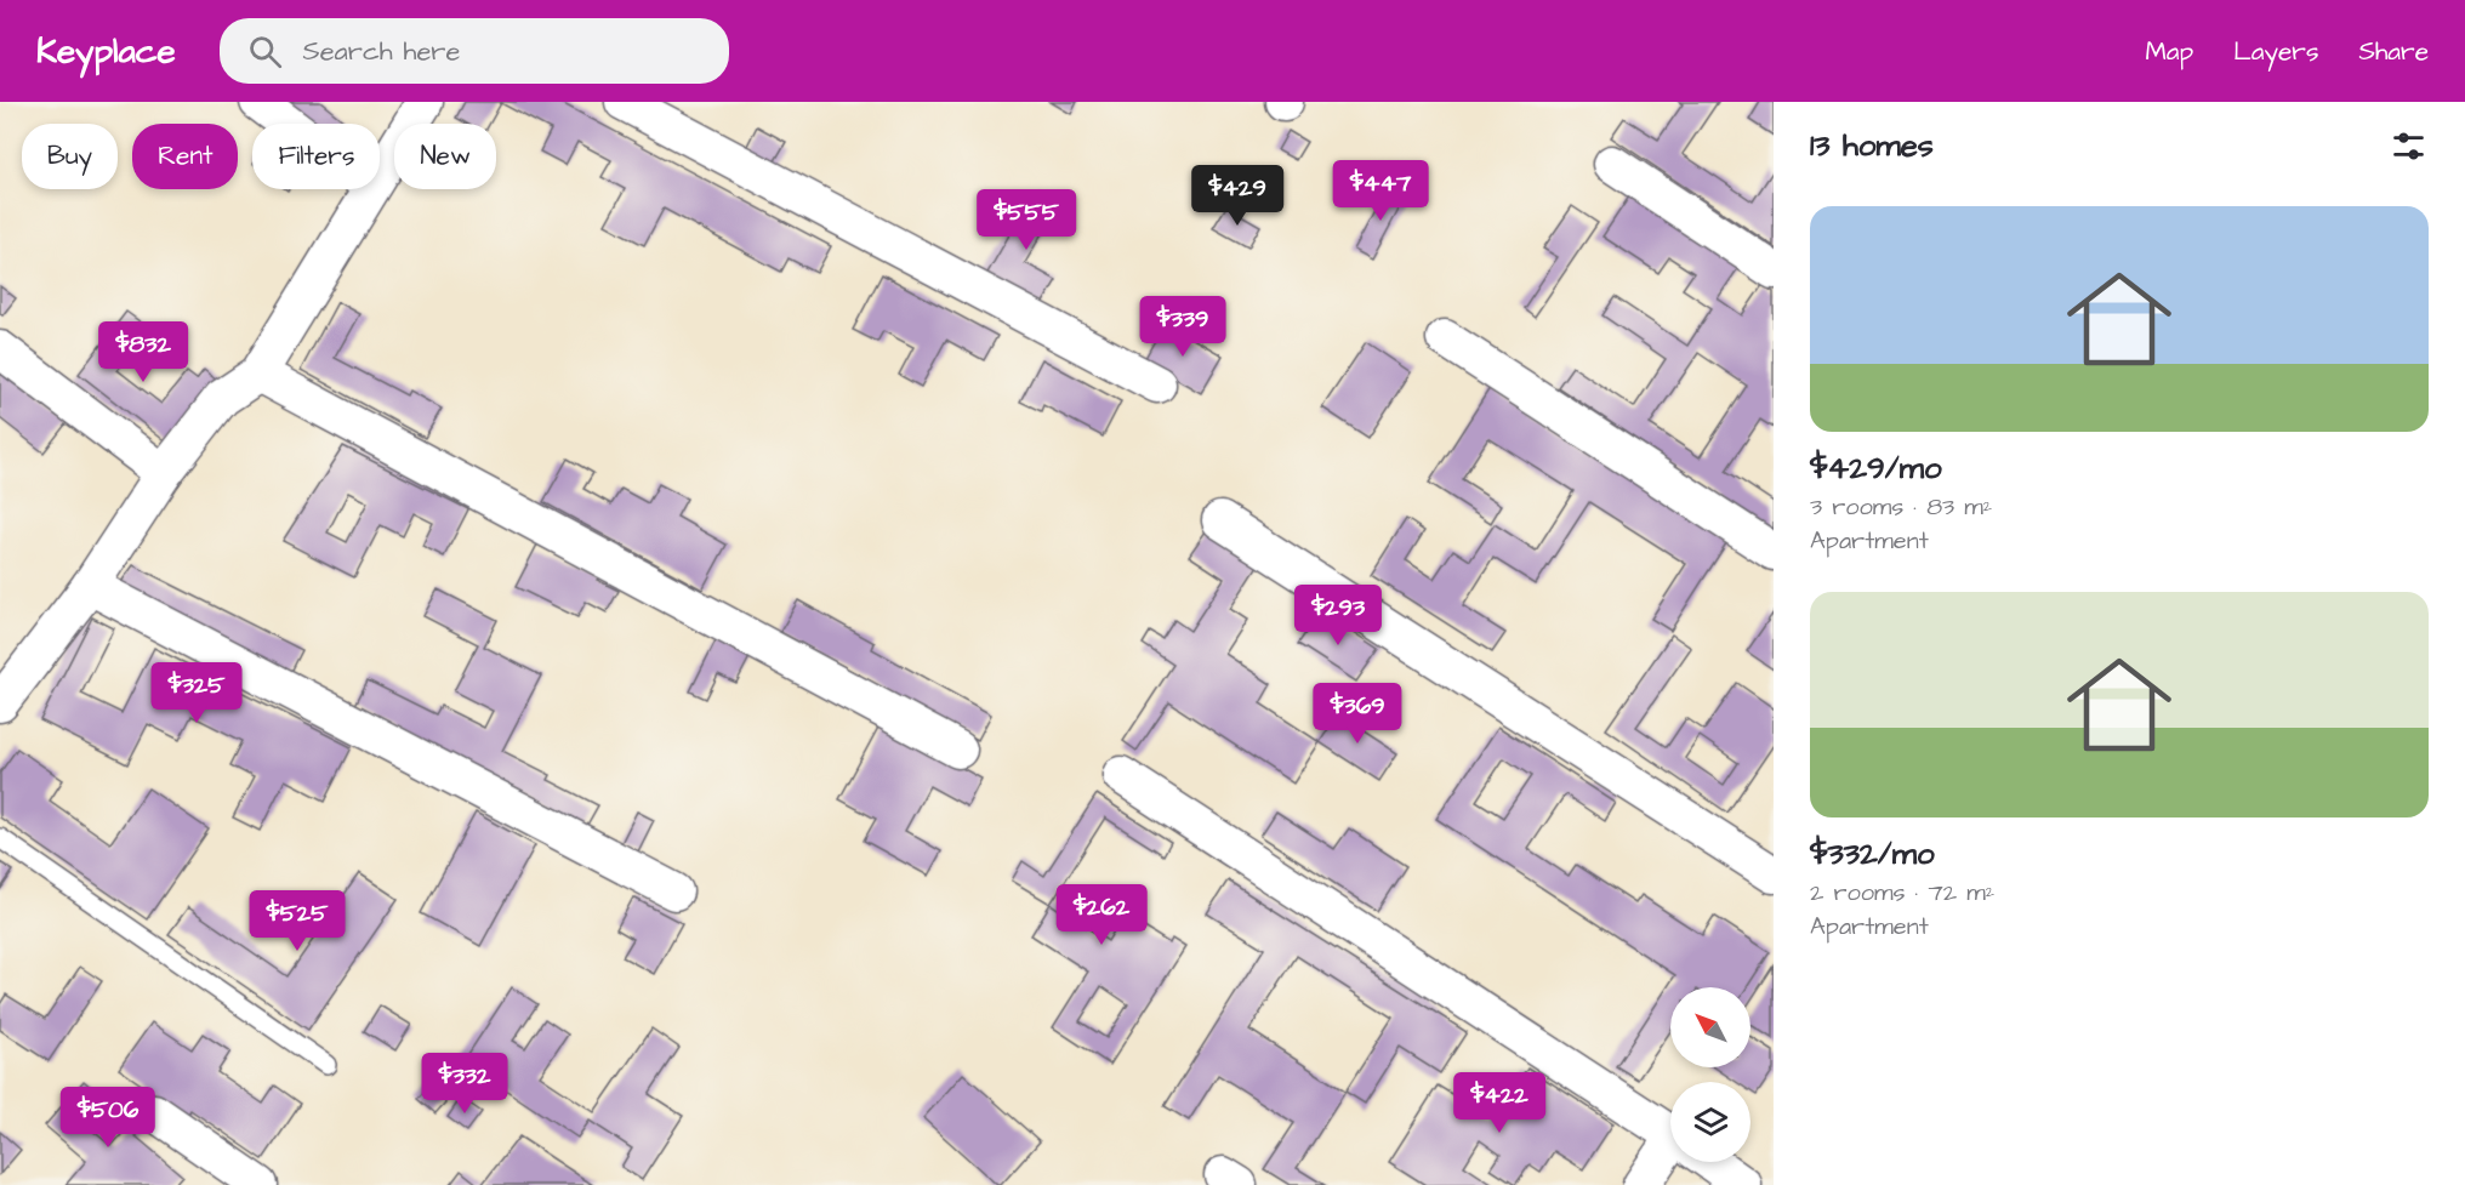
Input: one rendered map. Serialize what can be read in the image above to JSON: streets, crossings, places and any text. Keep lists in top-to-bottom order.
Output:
{
  "north": "top left",
  "page": {
    "header": "Keyplace",
    "search": "Search here",
    "nav": ["Map", "Layers", "Share"],
    "heading": "13 homes",
    "chip": [
      "Buy",
      "Rent",
      "Filters",
      "New"
    ],
    "price": [
      "$447",
      "$429",
      "$555",
      "$339",
      "$832",
      "$293",
      "$325",
      "$369",
      "$262",
      "$525",
      "$332",
      "$422",
      "$506"
    ],
    "list": [
      {
        "name": "$429/mo",
        "note": "3 rooms · 83 m² · Apartment"
      },
      {
        "name": "$332/mo",
        "note": "2 rooms · 72 m² · Apartment"
      }
    ]
  }
}
